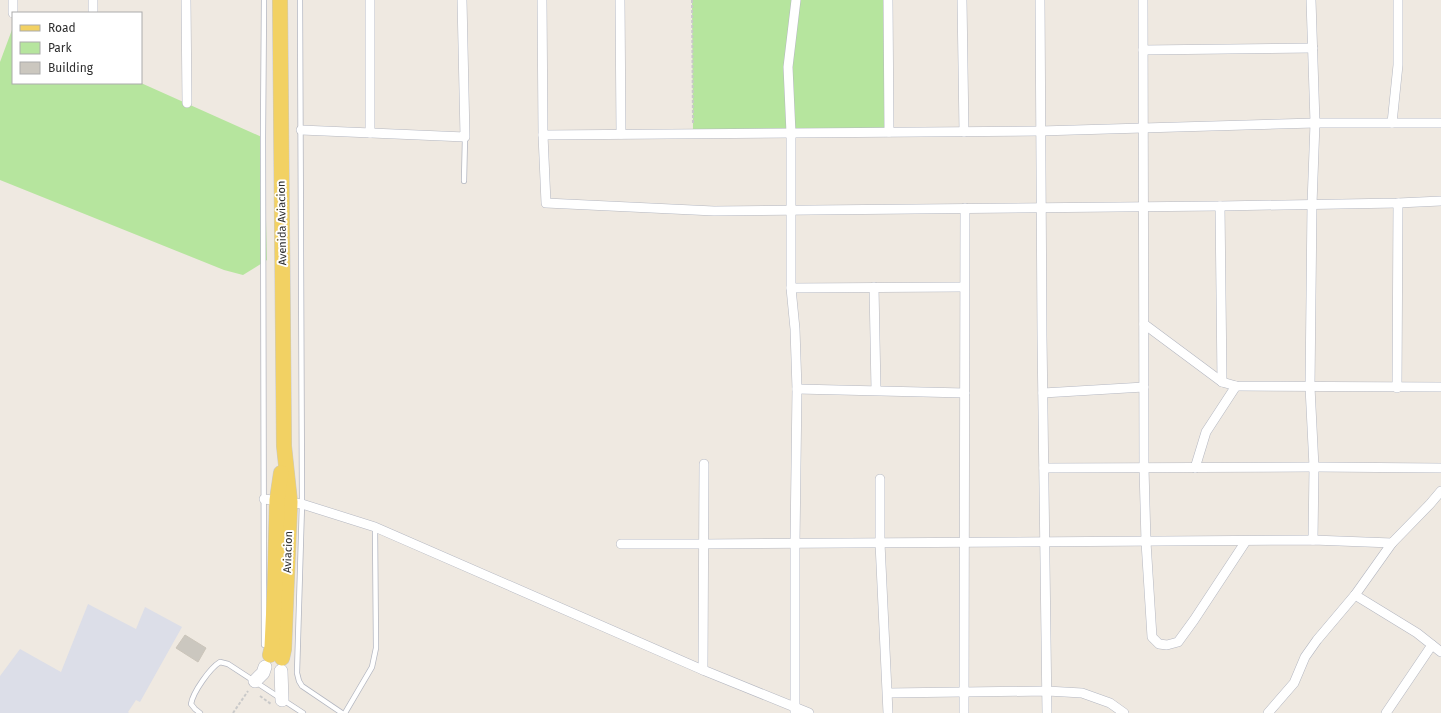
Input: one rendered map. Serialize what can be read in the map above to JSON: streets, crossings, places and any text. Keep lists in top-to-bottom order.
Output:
{
  "streets": {
    "main road": ["Avenida Aviacion", "Aviacion"]
  },
  "crossings": [
    ["Avenida Aviacion", "Aviacion"]
  ],
  "legend": ["Road", "Park", "Building"]
}
